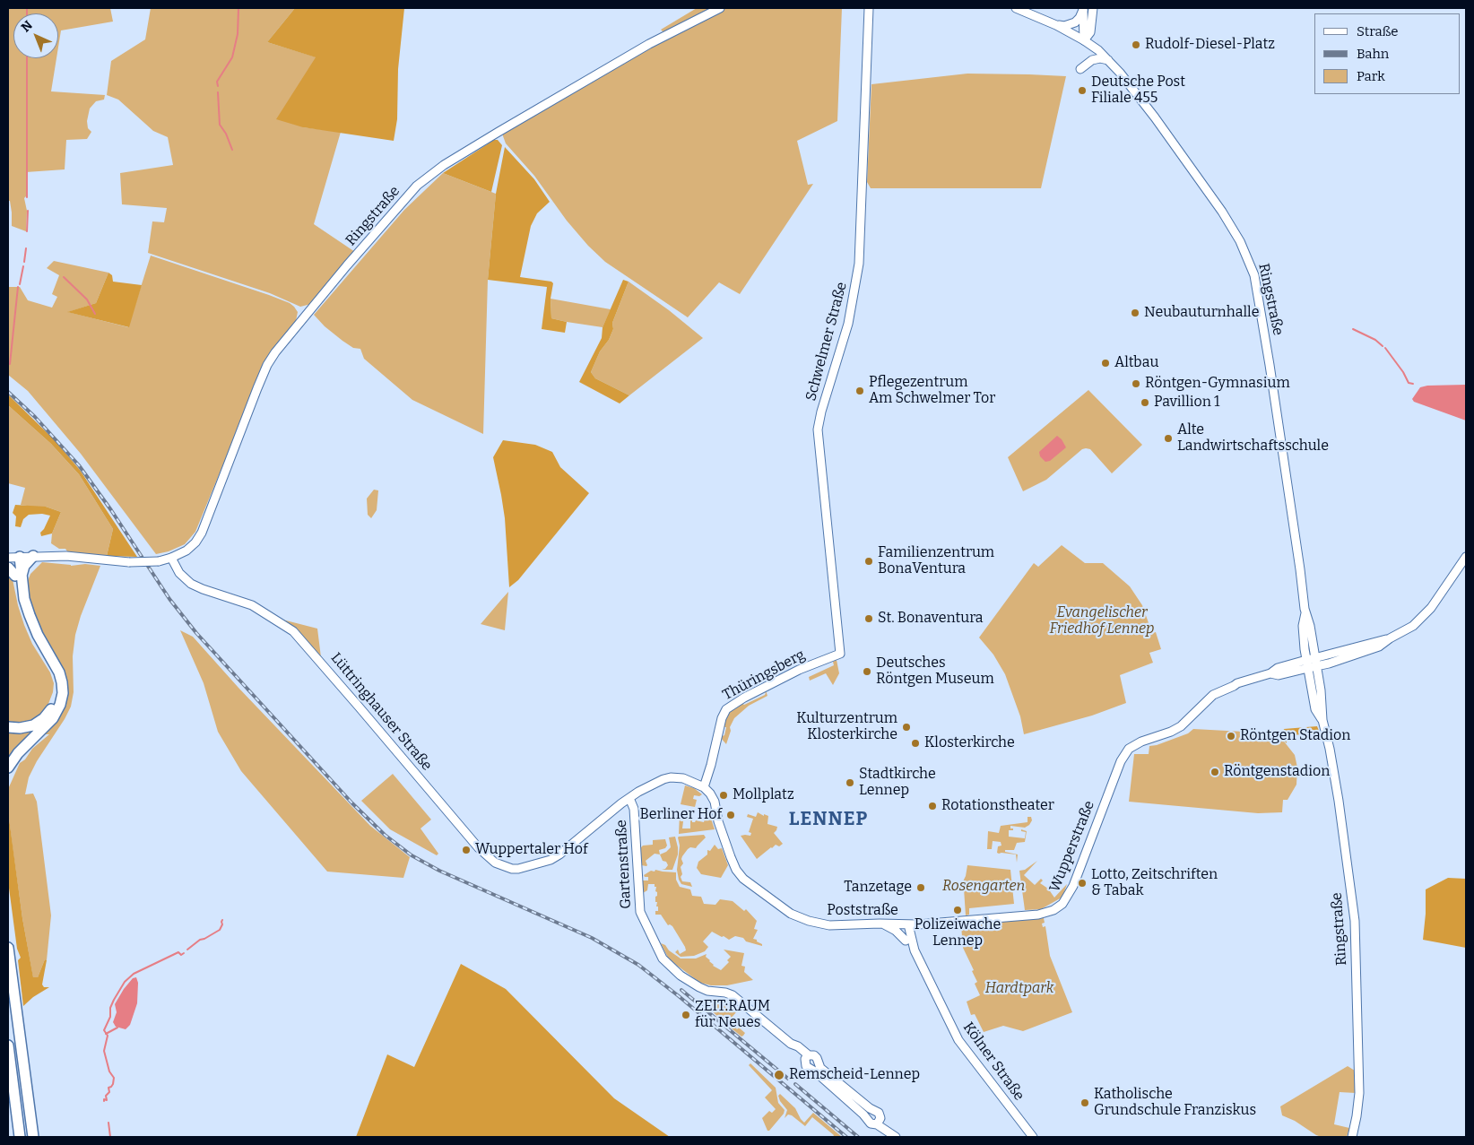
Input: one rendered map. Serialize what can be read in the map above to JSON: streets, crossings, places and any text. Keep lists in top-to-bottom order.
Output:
{
  "streets": {
    "street": [
      "Ringstraße",
      "Schwelmer Straße",
      "Thüringsberg",
      "Lüttringhauser Straße",
      "Wupperstraße",
      "Gartenstraße",
      "Poststraße",
      "Kölner Straße"
    ]
  },
  "crossings": [
    ["Ringstraße", "Lüttringhauser Straße"],
    ["Ringstraße", "Wupperstraße"],
    ["Schwelmer Straße", "Thüringsberg"],
    ["Thüringsberg", "Lüttringhauser Straße"],
    ["Thüringsberg", "Poststraße"],
    ["Lüttringhauser Straße", "Gartenstraße"],
    ["Lüttringhauser Straße", "Poststraße"],
    ["Wupperstraße", "Poststraße"],
    ["Wupperstraße", "Kölner Straße"],
    ["Poststraße", "Kölner Straße"]
  ],
  "districts": ["LENNEP"],
  "parks": ["Evangelischer Friedhof Lennep", "Rosengarten", "Hardtpark"],
  "places": [
    "Rudolf-Diesel-Platz",
    "Deutsche Post Filiale 455",
    "Neubauturnhalle",
    "Altbau",
    "Röntgen-Gymnasium",
    "Pflegezentrum Am Schwelmer Tor",
    "Pavillion 1",
    "Alte Landwirtschaftsschule",
    "Familienzentrum BonaVentura",
    "St. Bonaventura",
    "Deutsches Röntgen Museum",
    "Kulturzentrum Klosterkirche",
    "Röntgen Stadion",
    "Klosterkirche",
    "Röntgenstadion",
    "Stadtkirche Lennep",
    "Mollplatz",
    "Rotationstheater",
    "Berliner Hof",
    "Wuppertaler Hof",
    "Lotto, Zeitschriften & Tabak",
    "Tanzetage",
    "Polizeiwache Lennep",
    "ZEIT:RAUM für Neues",
    "Remscheid-Lennep",
    "Katholische Grundschule Franziskus"
  ],
  "legend": ["Straße", "Bahn", "Park"],
  "north": "top left"
}
